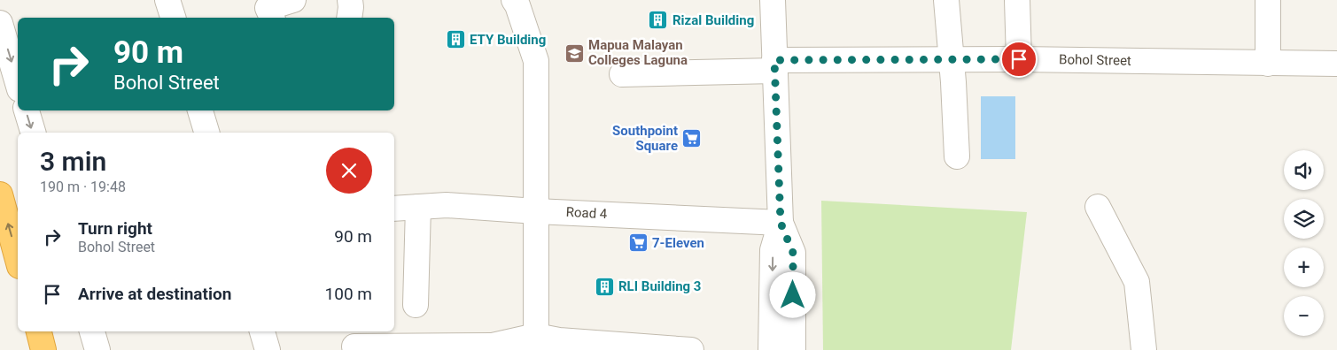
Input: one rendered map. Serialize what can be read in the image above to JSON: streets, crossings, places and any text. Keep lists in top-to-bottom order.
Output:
{
  "streets": {
    "street": ["Bohol Street", "Road 4"]
  },
  "places": {
    "building": ["Rizal Building", "ETY Building", "RLI Building 3"],
    "school or university": ["Mapua Malayan Colleges Laguna"],
    "supermarket": ["Southpoint Square", "7-Eleven"]
  },
  "page": {
    "turn": ["90 m", "Bohol Street"],
    "heading": ["3 min", "190 m · 19:48"],
    "map_buttons": ["+", "−"],
    "list": [
      {
        "name": "Turn right",
        "note": "Bohol Street",
        "value": "90 m"
      },
      {
        "name": "Arrive at destination",
        "value": "100 m"
      }
    ]
  }
}
